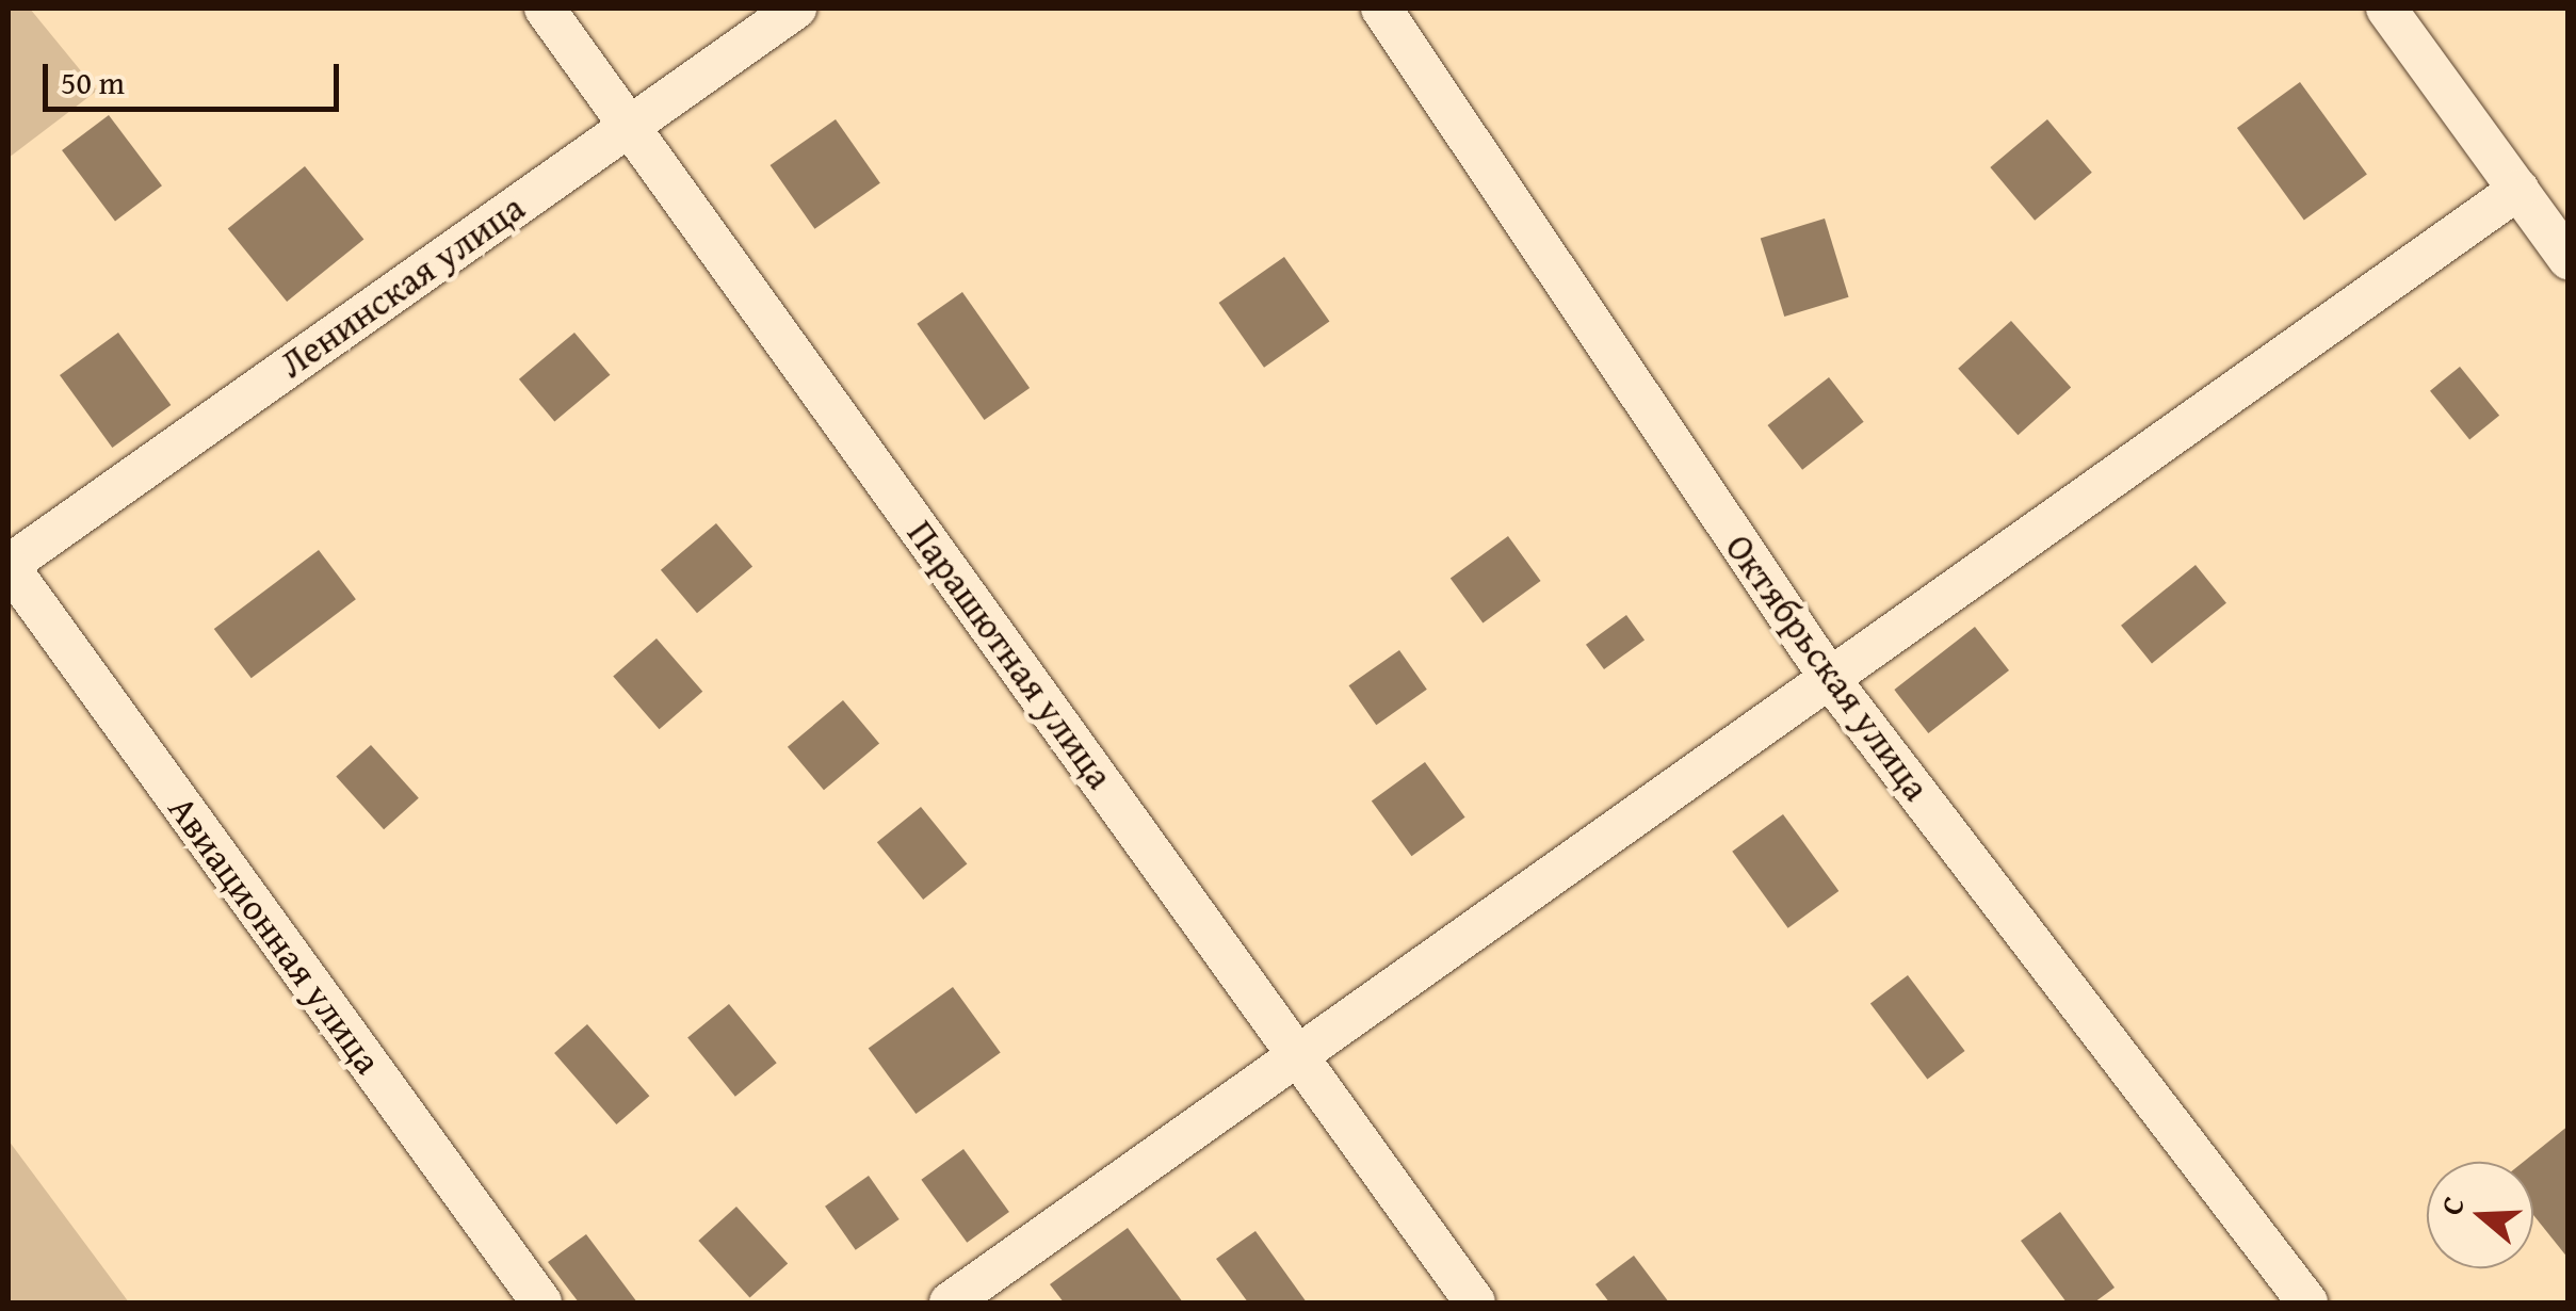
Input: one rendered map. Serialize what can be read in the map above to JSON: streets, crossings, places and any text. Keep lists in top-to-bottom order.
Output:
{
  "streets": {
    "street": [
      "Ленинская улица",
      "Парашютная улица",
      "Октябрьская улица",
      "Авиационная улица"
    ]
  },
  "crossings": [
    ["Ленинская улица", "Парашютная улица"],
    ["Ленинская улица", "Авиационная улица"]
  ],
  "scale_bar": "50 m",
  "north": "left"
}
